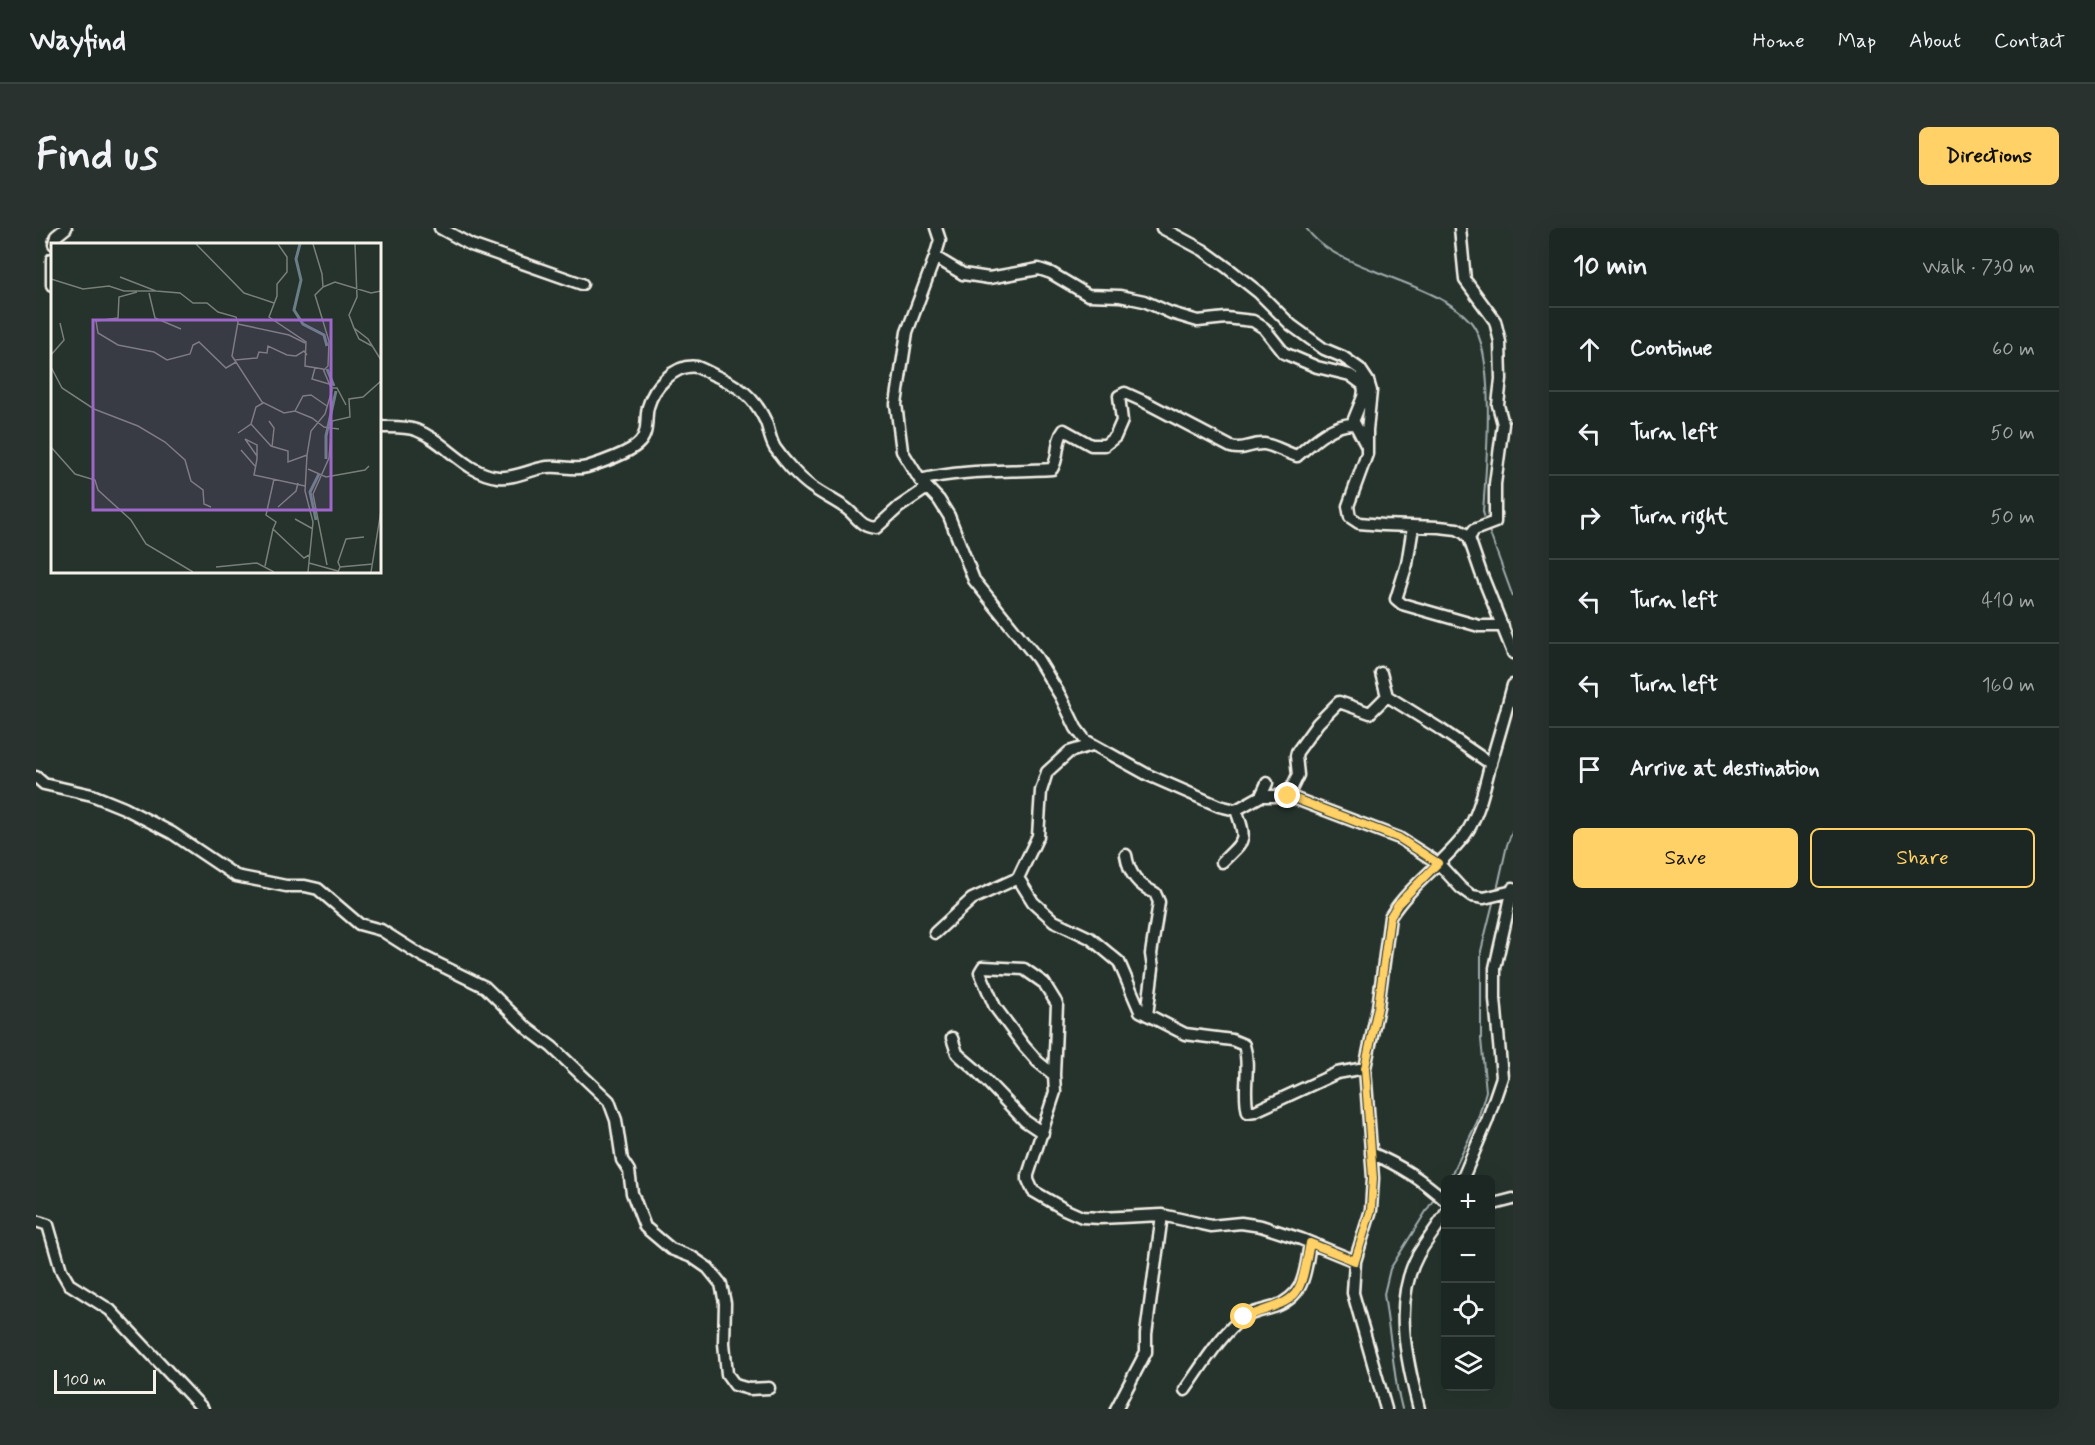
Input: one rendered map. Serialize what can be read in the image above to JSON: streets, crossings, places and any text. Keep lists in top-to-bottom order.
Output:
{
  "scale_bar": "100 m",
  "page": {
    "header": "Wayfind",
    "nav": [
      "Home",
      "Map",
      "About",
      "Contact"
    ],
    "buttons": [
      "Directions",
      ["Save", "Share"]
    ],
    "title": "Find us",
    "heading": ["10 min", "Walk · 730 m"],
    "list": [
      ["Continue", "60 m"],
      ["Turn left", "50 m"],
      ["Turn right", "50 m"],
      ["Turn left", "410 m"],
      ["Turn left", "160 m"],
      "Arrive at destination"
    ],
    "map_buttons": ["+", "−"],
    "scale": "100 m"
  }
}
